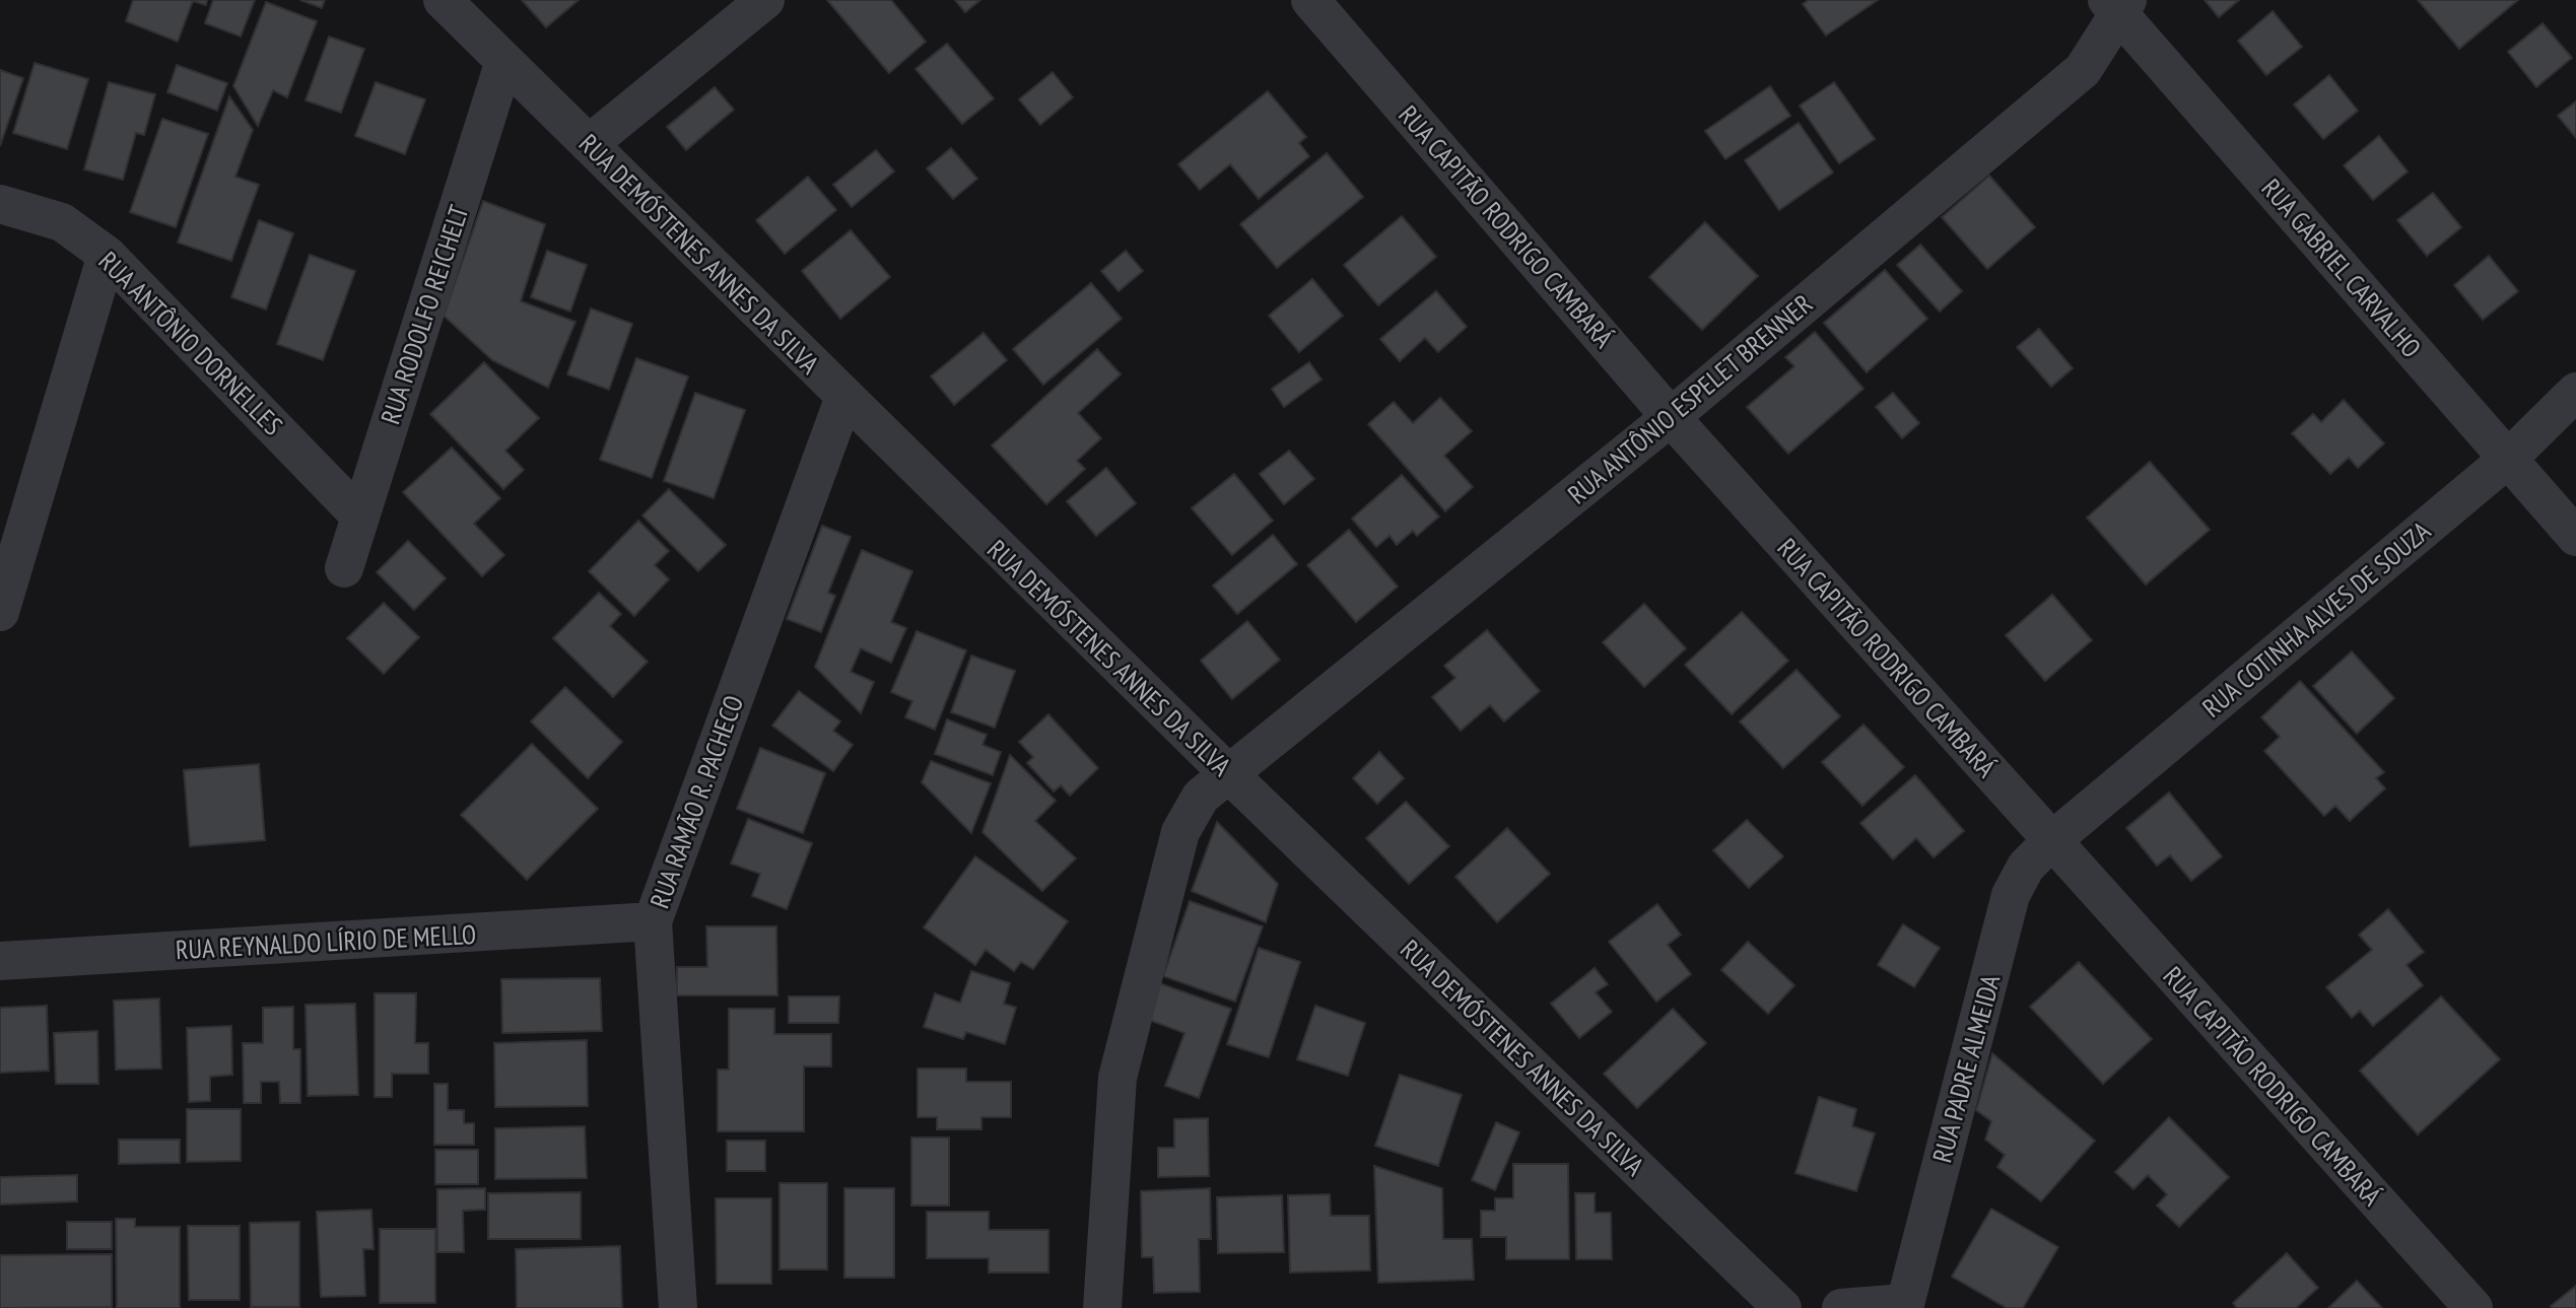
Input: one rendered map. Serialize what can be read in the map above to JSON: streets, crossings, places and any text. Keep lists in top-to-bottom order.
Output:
{
  "streets": {
    "street": [
      "RUA CAPITÃO RODRIGO CAMBARÁ",
      "RUA DEMÓSTENES ANNES DA SILVA",
      "RUA GABRIEL CARVALHO",
      "RUA RODOLFO REICHELT",
      "RUA ANTÔNIO DORNELLES",
      "RUA ANTÔNIO ESPELET BRENNER",
      "RUA COTINHA ALVES DE SOUZA",
      "RUA RAMÃO R. PACHECO",
      "RUA REYNALDO LÍRIO DE MELLO",
      "RUA PADRE ALMEIDA"
    ]
  },
  "crossings": [
    ["RUA CAPITÃO RODRIGO CAMBARÁ", "RUA ANTÔNIO ESPELET BRENNER"],
    ["RUA CAPITÃO RODRIGO CAMBARÁ", "RUA COTINHA ALVES DE SOUZA"],
    ["RUA CAPITÃO RODRIGO CAMBARÁ", "RUA PADRE ALMEIDA"],
    ["RUA DEMÓSTENES ANNES DA SILVA", "RUA RODOLFO REICHELT"],
    ["RUA DEMÓSTENES ANNES DA SILVA", "RUA ANTÔNIO ESPELET BRENNER"],
    ["RUA DEMÓSTENES ANNES DA SILVA", "RUA RAMÃO R. PACHECO"],
    ["RUA GABRIEL CARVALHO", "RUA ANTÔNIO ESPELET BRENNER"],
    ["RUA GABRIEL CARVALHO", "RUA COTINHA ALVES DE SOUZA"],
    ["RUA RODOLFO REICHELT", "RUA ANTÔNIO DORNELLES"],
    ["RUA COTINHA ALVES DE SOUZA", "RUA PADRE ALMEIDA"],
    ["RUA RAMÃO R. PACHECO", "RUA REYNALDO LÍRIO DE MELLO"]
  ]
}
